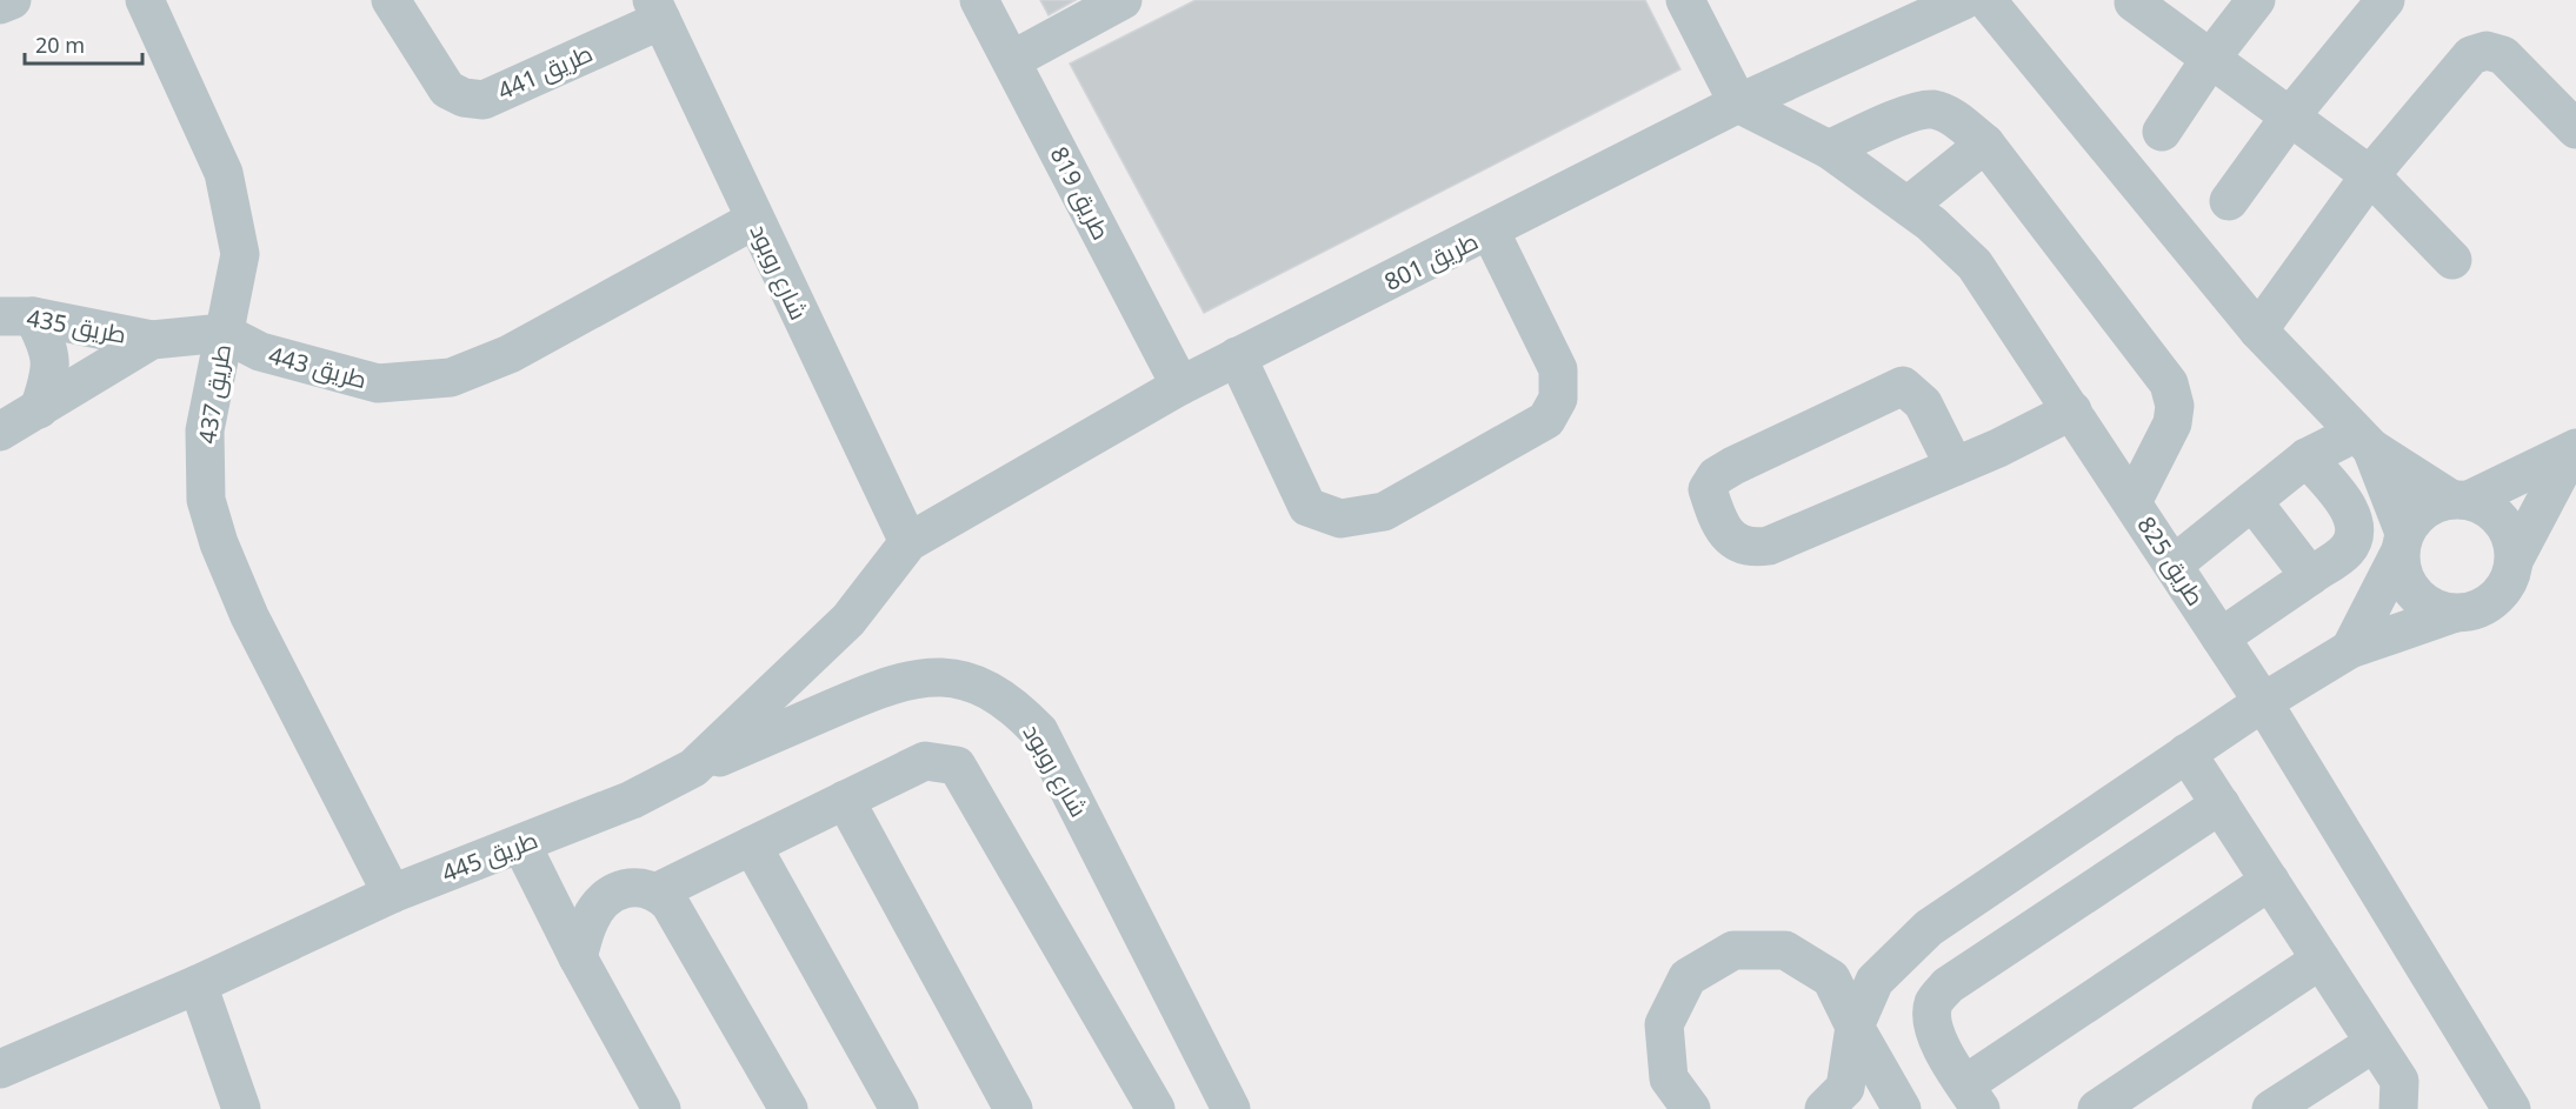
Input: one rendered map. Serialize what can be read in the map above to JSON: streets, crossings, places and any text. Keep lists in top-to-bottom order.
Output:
{
  "streets": {
    "street": [
      "طريق 441",
      "طريق 819",
      "طريق 801",
      "شارع روبود",
      "طريق 435",
      "طريق 443",
      "طريق 437",
      "طريق 825",
      "طريق 445"
    ]
  },
  "crossings": [
    ["طريق 441", "شارع روبود"],
    ["طريق 819", "طريق 801"],
    ["طريق 801", "شارع روبود"],
    ["طريق 801", "طريق 825"],
    ["طريق 801", "طريق 445"],
    ["شارع روبود", "طريق 443"],
    ["شارع روبود", "طريق 445"],
    ["طريق 443", "طريق 437"],
    ["طريق 437", "طريق 445"]
  ],
  "scale_bar": "20 m"
}
